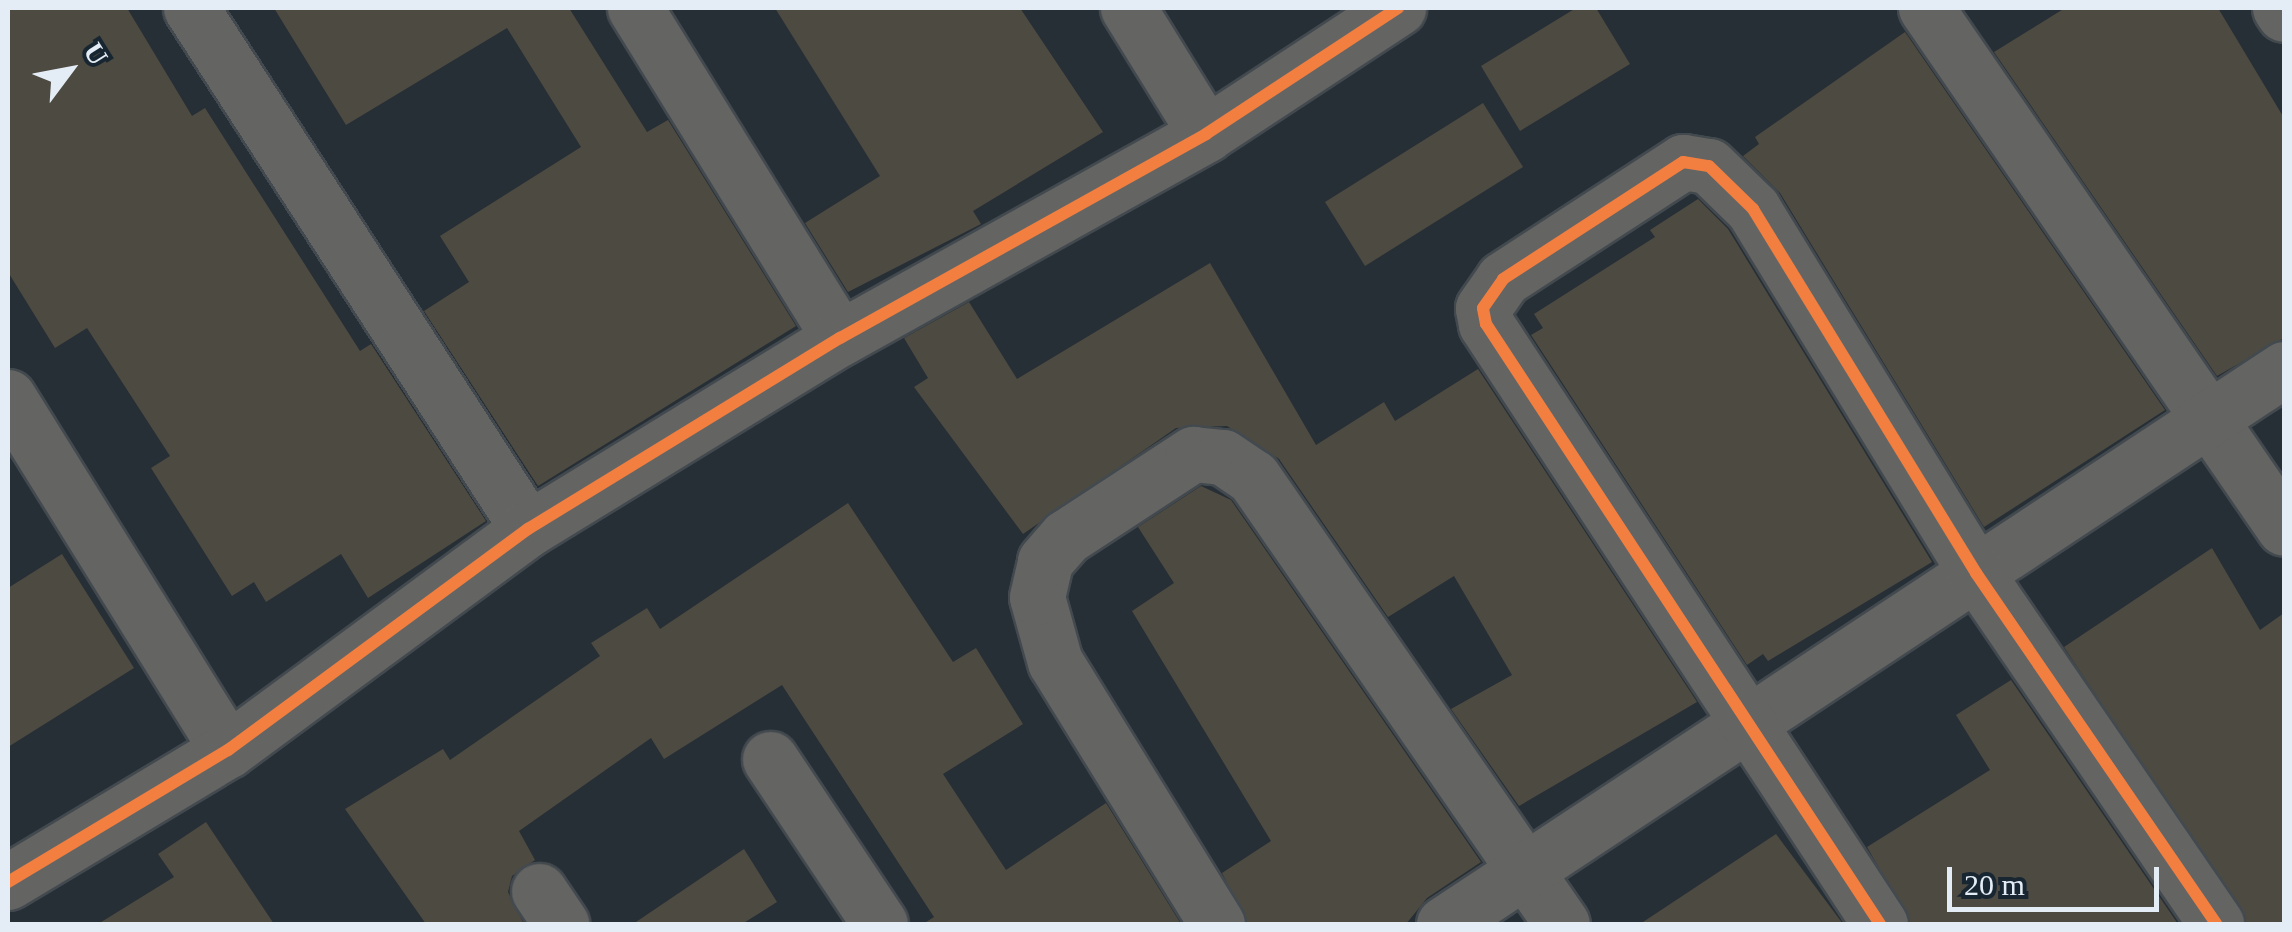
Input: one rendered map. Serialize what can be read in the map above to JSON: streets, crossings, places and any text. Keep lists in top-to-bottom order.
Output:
{
  "scale_bar": "20 m",
  "north": "top right"
}
